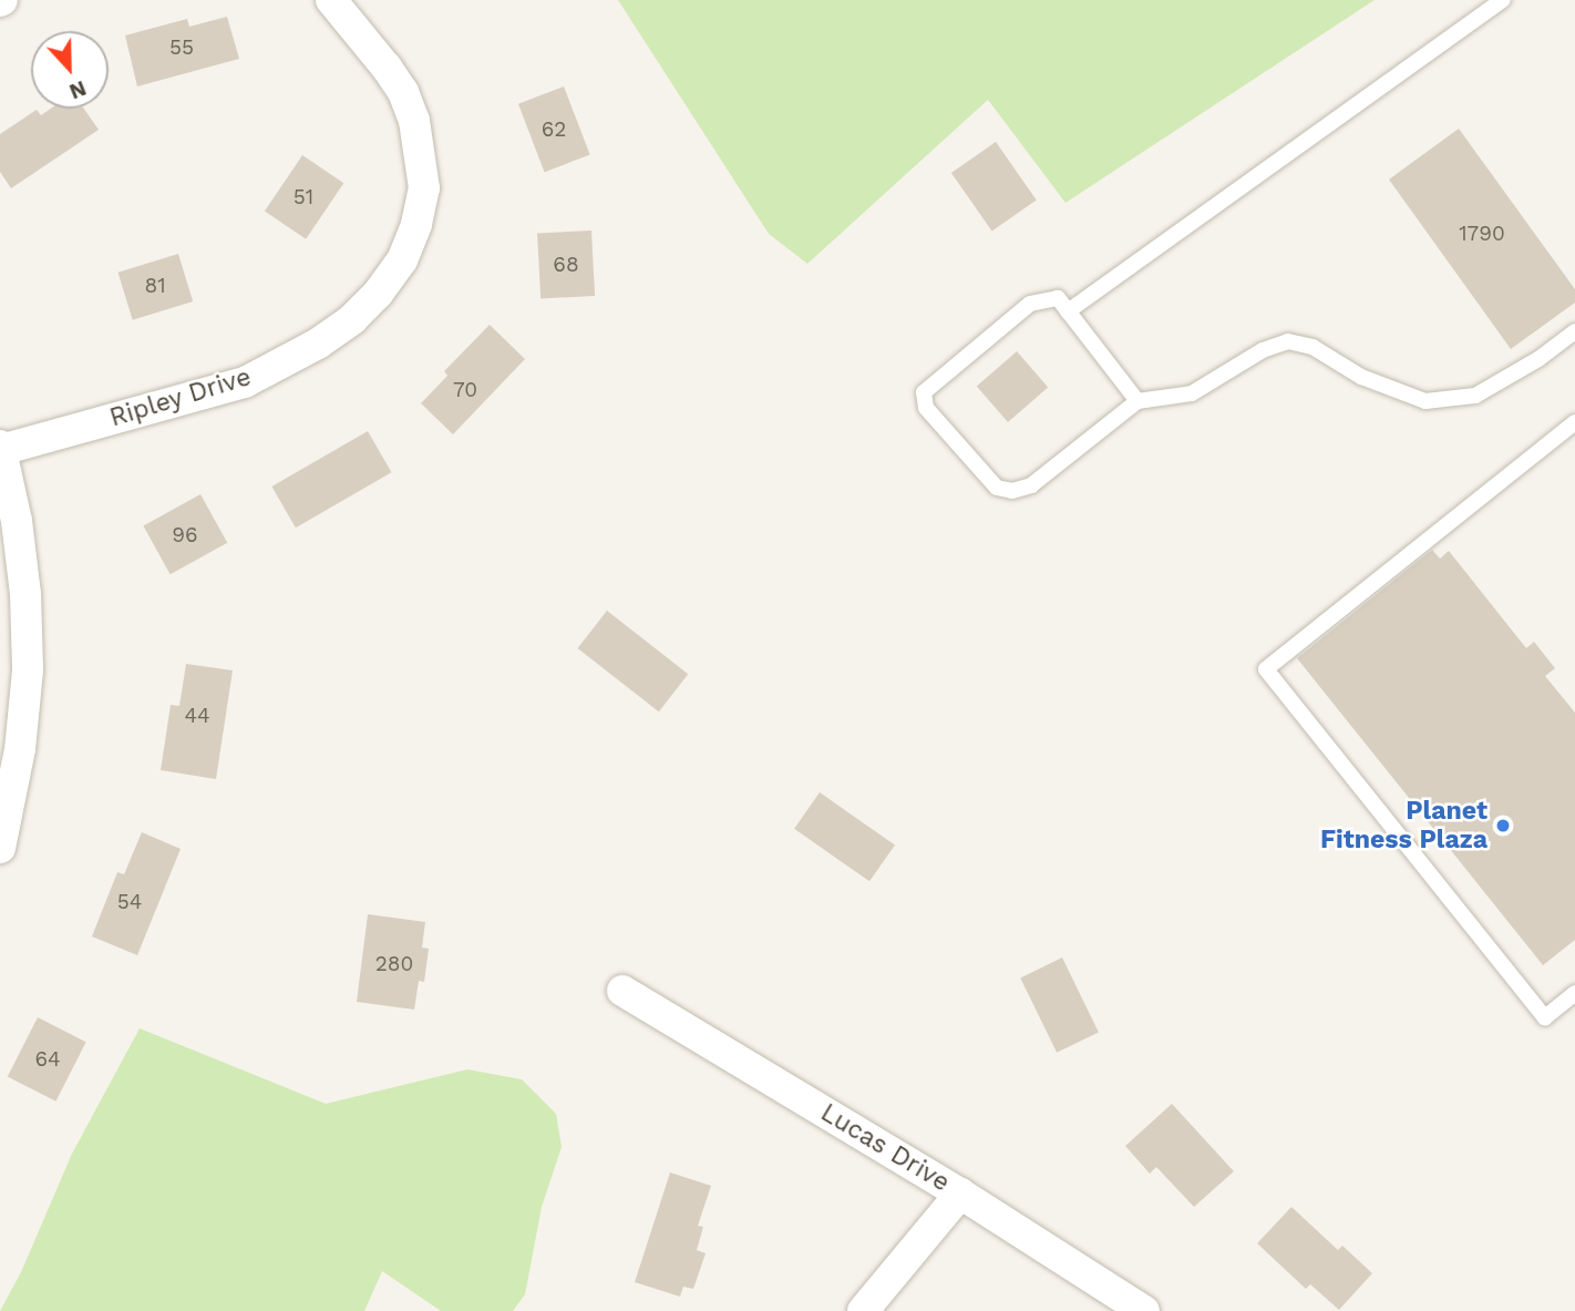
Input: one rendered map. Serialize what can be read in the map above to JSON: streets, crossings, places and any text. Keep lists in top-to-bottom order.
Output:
{
  "streets": {
    "street": ["Ripley Drive", "Lucas Drive"]
  },
  "places": ["Planet Fitness Plaza"],
  "house_numbers": [
    "55",
    "62",
    "51",
    "1790",
    "68",
    "81",
    "70",
    "96",
    "44",
    "54",
    "280",
    "64"
  ],
  "north": "bottom"
}
